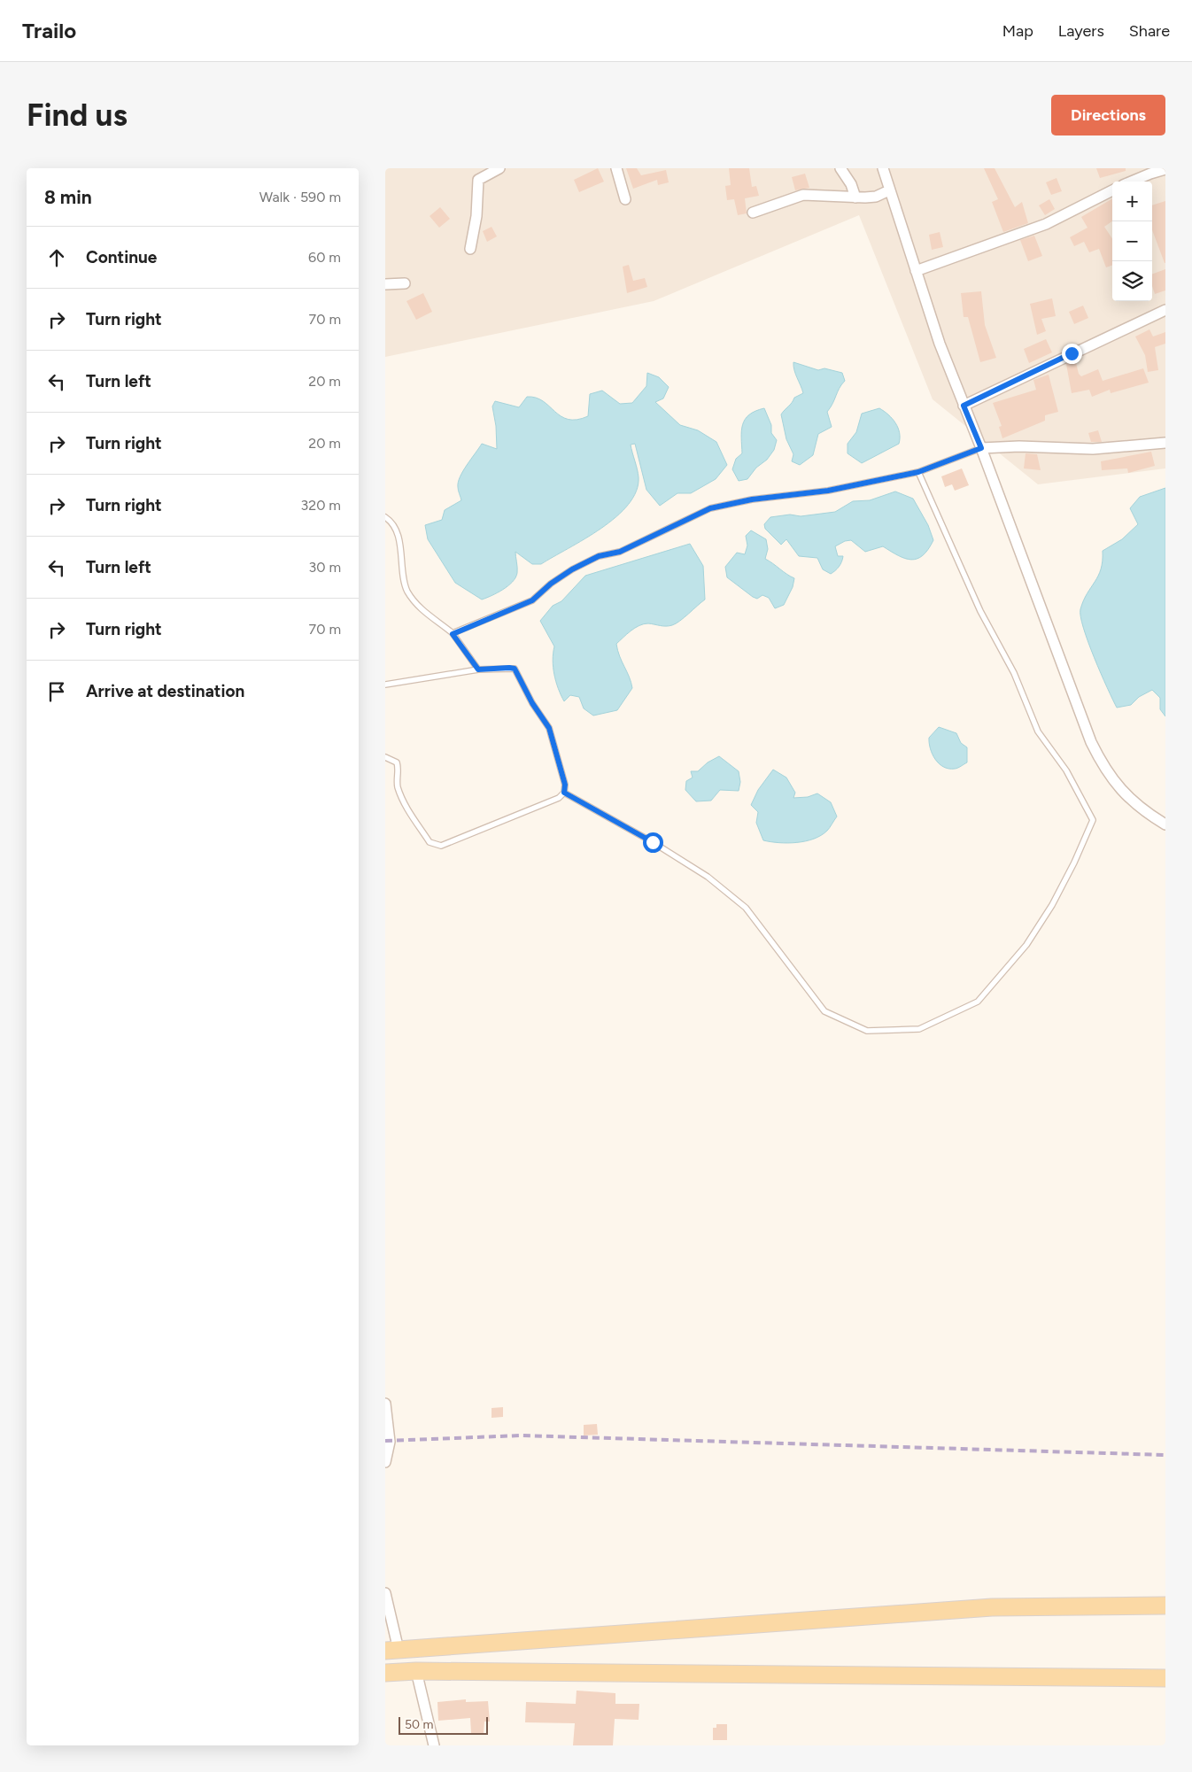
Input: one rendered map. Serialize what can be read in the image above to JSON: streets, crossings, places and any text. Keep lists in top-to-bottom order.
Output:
{
  "scale_bar": "50 m",
  "page": {
    "header": "Trailo",
    "nav": ["Map", "Layers", "Share"],
    "buttons": "Directions",
    "title": "Find us",
    "heading": ["8 min", "Walk · 590 m"],
    "map_buttons": ["+", "−"],
    "list": [
      ["Continue", "60 m"],
      ["Turn right", "70 m"],
      ["Turn left", "20 m"],
      ["Turn right", "20 m"],
      ["Turn right", "320 m"],
      ["Turn left", "30 m"],
      ["Turn right", "70 m"],
      "Arrive at destination"
    ],
    "scale": "50 m"
  }
}
